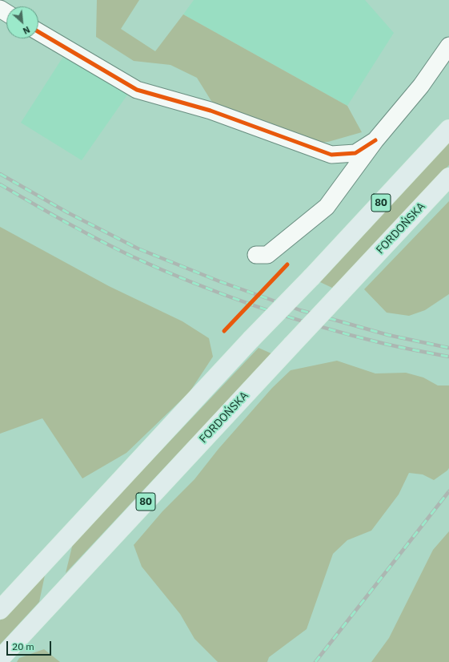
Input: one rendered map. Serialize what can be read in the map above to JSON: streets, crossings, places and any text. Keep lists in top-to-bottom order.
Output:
{
  "streets": {
    "main road": ["80", "FORDOŃSKA"]
  },
  "scale_bar": "20 m",
  "north": "bottom right"
}
